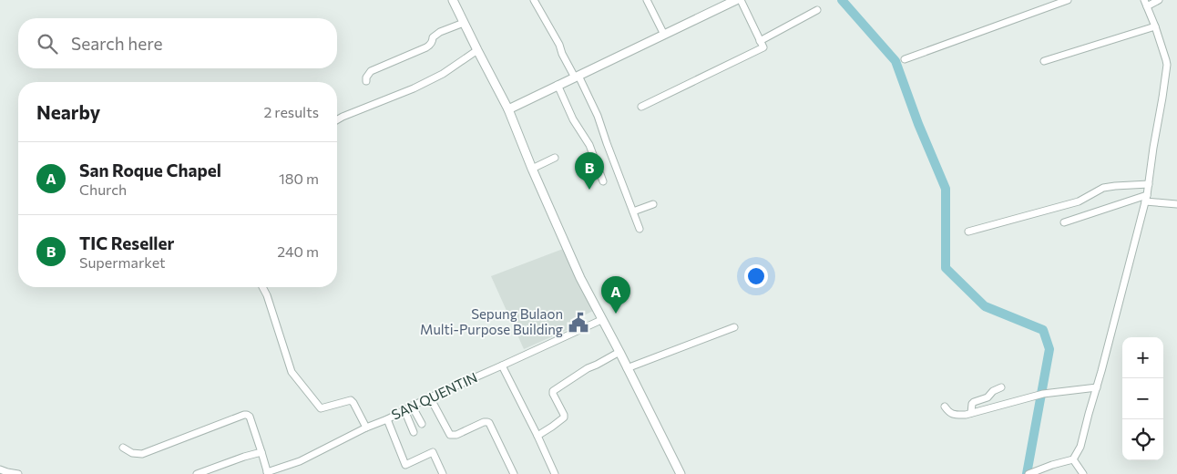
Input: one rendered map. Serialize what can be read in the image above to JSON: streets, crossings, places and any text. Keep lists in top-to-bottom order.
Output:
{
  "streets": {
    "street": ["SAN QUENTIN"]
  },
  "places": {
    "public building": ["Sepung Bulaon Multi-Purpose Building"]
  },
  "page": {
    "search": "Search here",
    "heading": ["Nearby", "2 results"],
    "list": [
      {
        "mark": "A",
        "name": "San Roque Chapel",
        "note": "Church",
        "value": "180 m"
      },
      {
        "mark": "B",
        "name": "TIC Reseller",
        "note": "Supermarket",
        "value": "240 m"
      }
    ],
    "pins": ["B", "A"],
    "map_buttons": ["+", "−"]
  }
}
